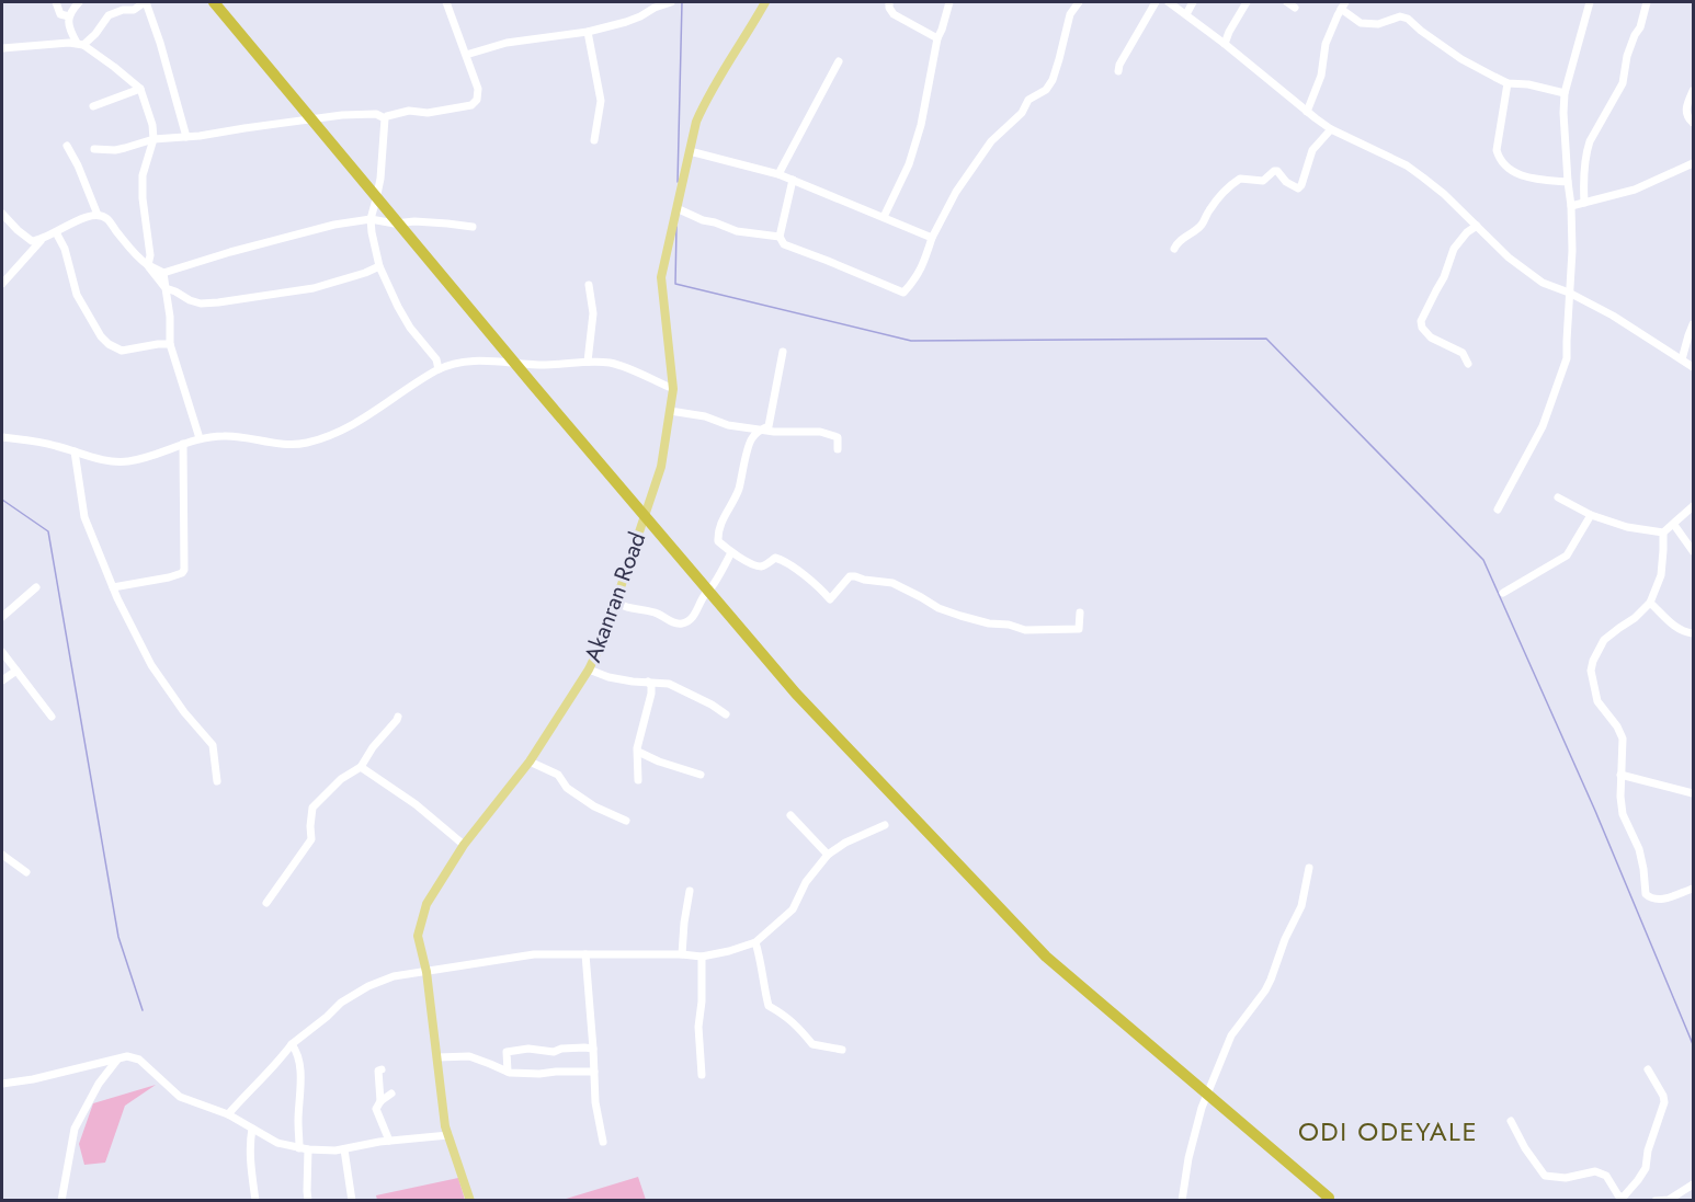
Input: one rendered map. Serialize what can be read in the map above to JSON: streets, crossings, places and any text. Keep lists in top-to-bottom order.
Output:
{
  "streets": {
    "main road": ["Akanran Road"]
  },
  "districts": ["ODI ODEYALE"]
}
